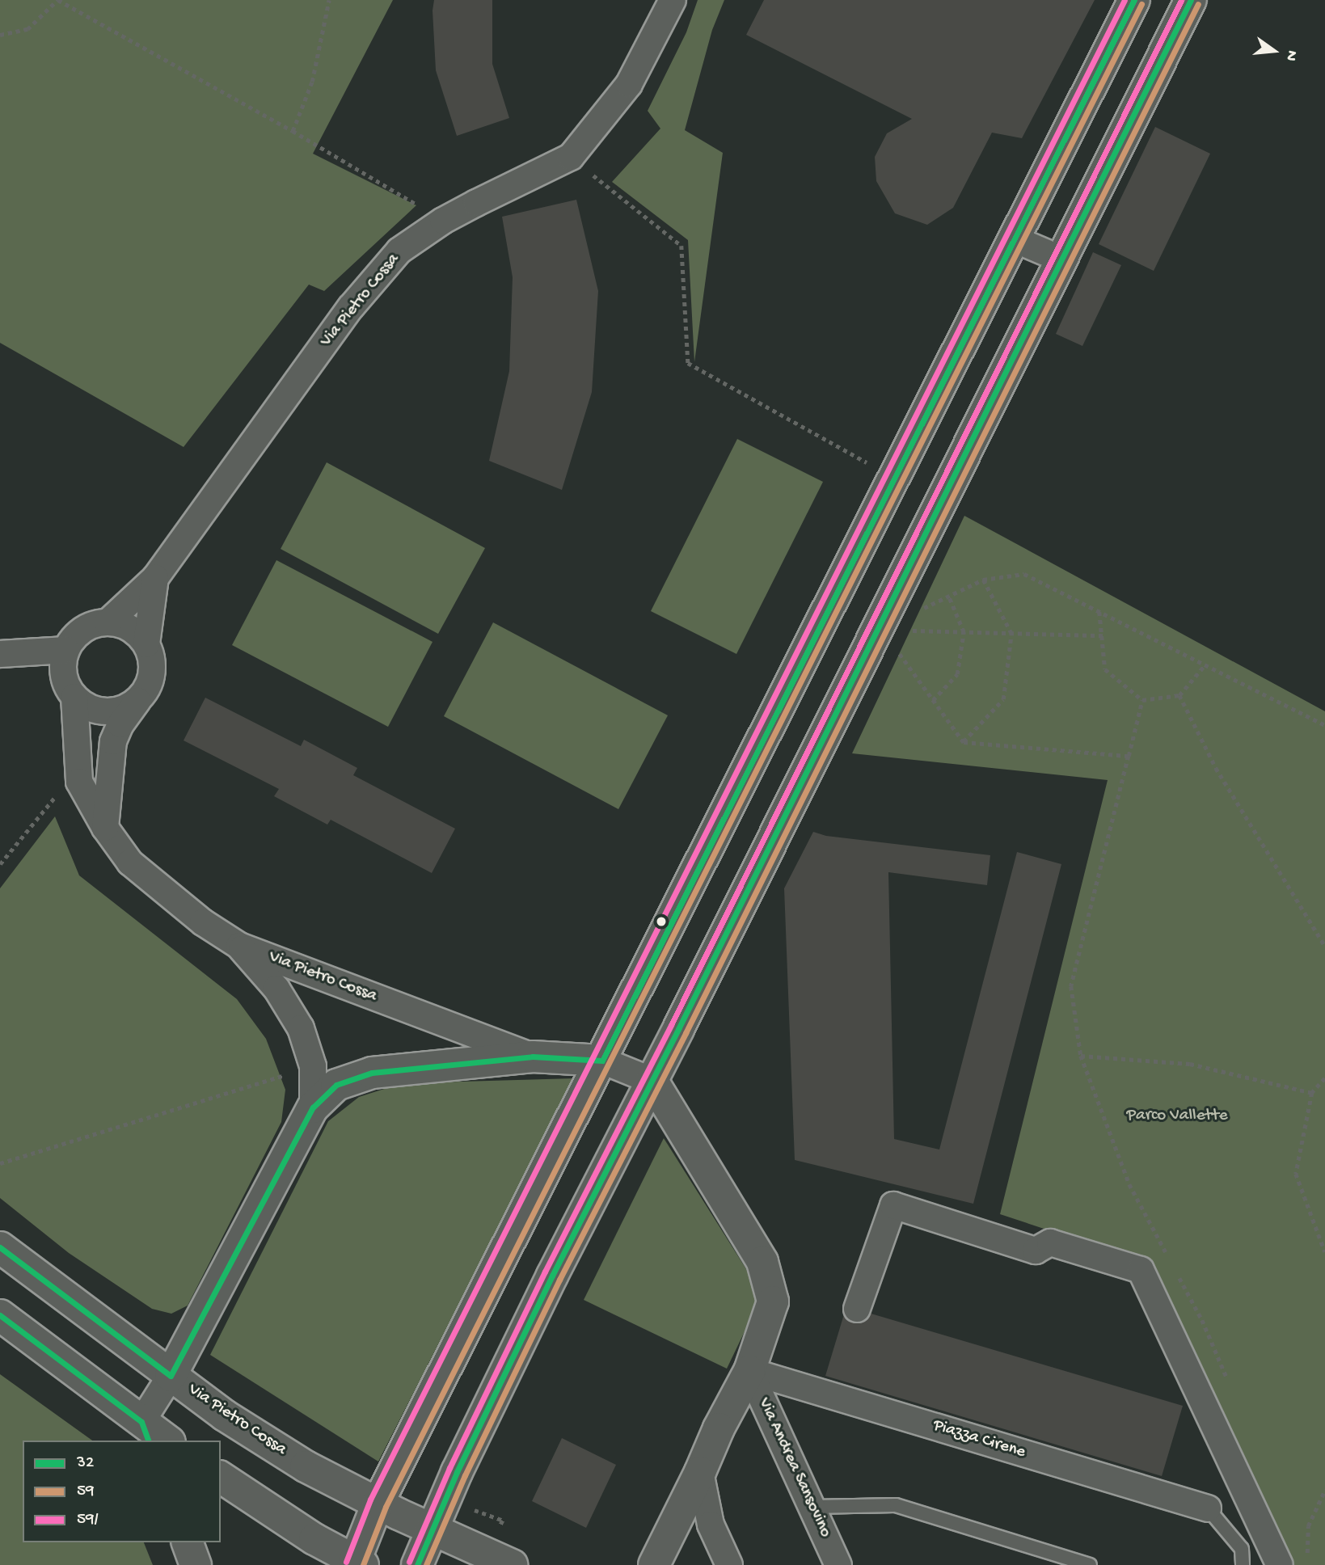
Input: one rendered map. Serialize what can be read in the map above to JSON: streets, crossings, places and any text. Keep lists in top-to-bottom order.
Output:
{
  "streets": {
    "main road": ["Via Pietro Cossa"],
    "street": ["Piazza Cirene", "Via Andrea Sansovino"]
  },
  "crossings": [
    ["Piazza Cirene", "Via Andrea Sansovino"]
  ],
  "parks": ["Parco Vallette"],
  "lines": ["transit line 32", "transit line 59/", "transit line 59"],
  "legend": ["32", "59", "59/"],
  "north": "right"
}
